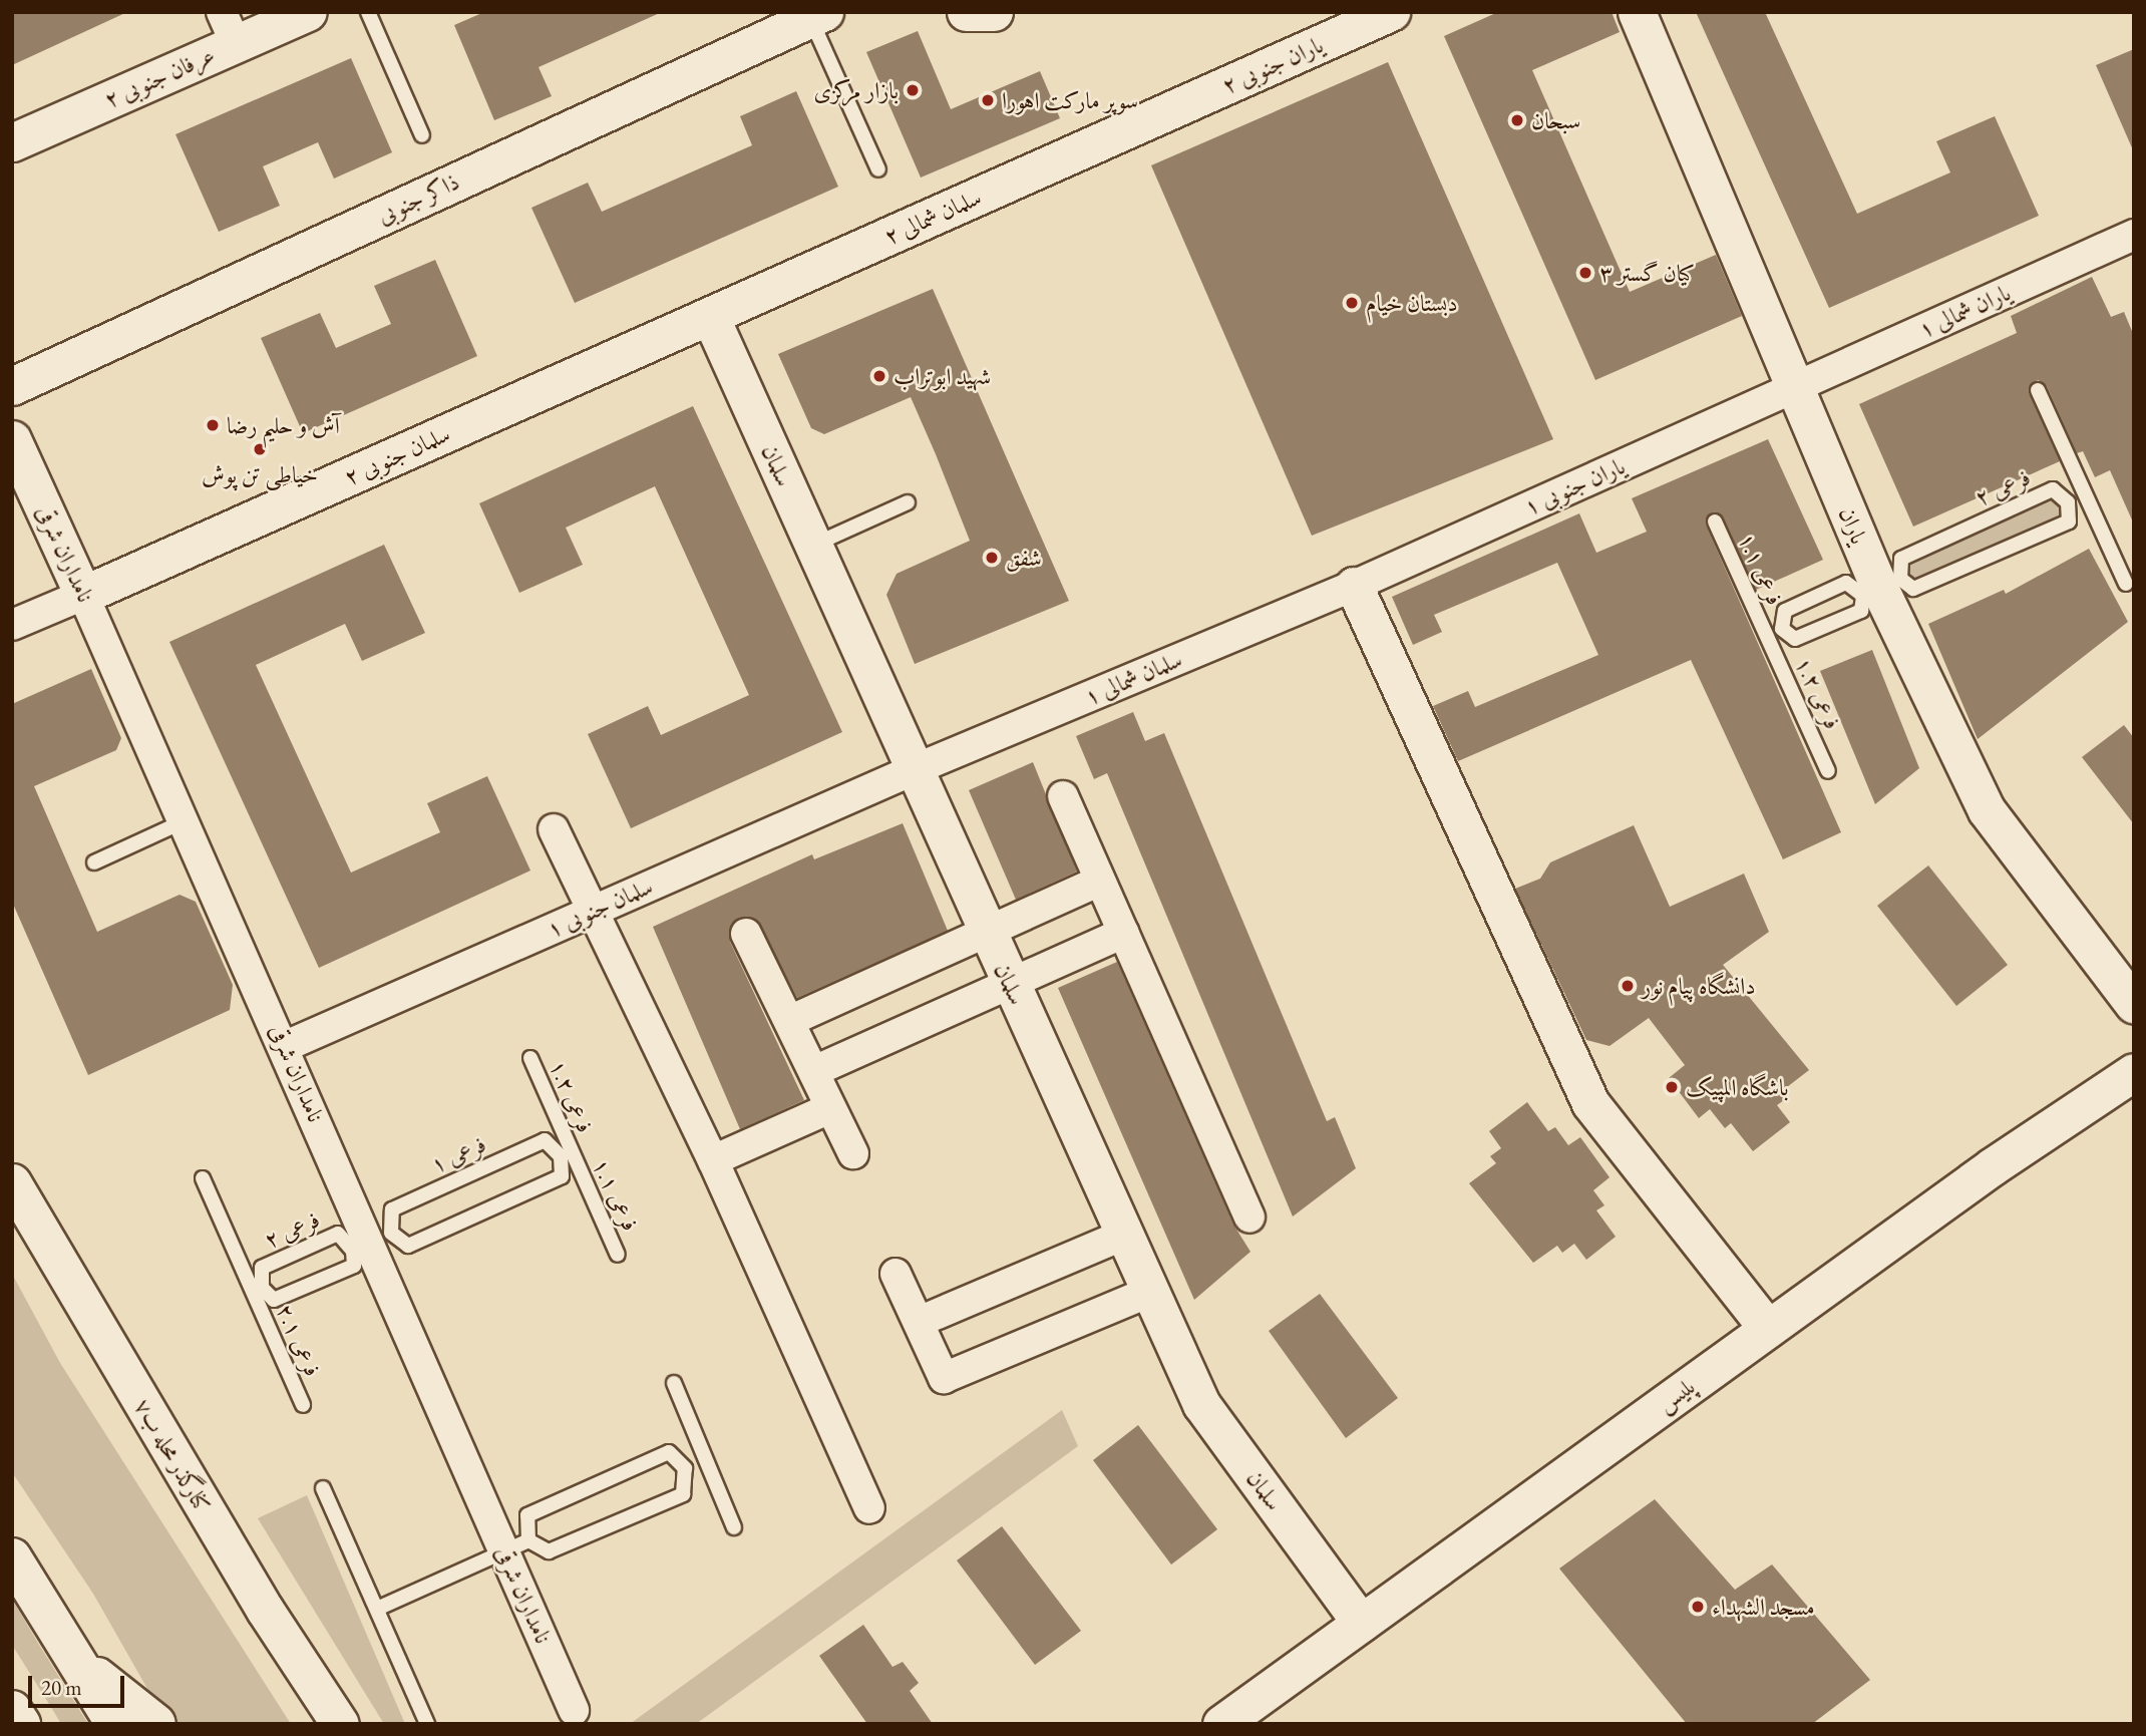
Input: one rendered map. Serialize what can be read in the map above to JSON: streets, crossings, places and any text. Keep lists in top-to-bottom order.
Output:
{
  "streets": {
    "street": [
      "یاران جنوبی ۲",
      "عرفان جنوبی ۲",
      "ذاکر جنوبی",
      "سلمان شمالی ۲",
      "یاران شمالی ۱",
      "سلمان جنوبی ۲",
      "سلمان",
      "یاران جنوبی ۱",
      "یاران",
      "نامداران شرقی",
      "سلمان شمالی ۱",
      "سلمان جنوبی ۱",
      "پلیس",
      "کنارگذر محله ب۷"
    ],
    "lane": [
      "فرعی ۲",
      "فرعی ۱.۱",
      "فرعی ۱.۲",
      "فرعی ۱",
      "فرعی ۲.۱"
    ]
  },
  "crossings": [
    ["یاران جنوبی ۲", "سلمان شمالی ۲"],
    ["سلمان شمالی ۲", "سلمان جنوبی ۲"],
    ["سلمان شمالی ۲", "سلمان"],
    ["یاران شمالی ۱", "یاران جنوبی ۱"],
    ["یاران شمالی ۱", "یاران"],
    ["سلمان جنوبی ۲", "سلمان"],
    ["سلمان جنوبی ۲", "نامداران شرقی"],
    ["سلمان", "سلمان شمالی ۱"],
    ["سلمان", "سلمان جنوبی ۱"],
    ["سلمان", "پلیس"],
    ["یاران جنوبی ۱", "یاران"],
    ["یاران جنوبی ۱", "سلمان شمالی ۱"],
    ["فرعی ۲", "یاران"],
    ["فرعی ۲", "نامداران شرقی"],
    ["فرعی ۲", "فرعی ۱"],
    ["فرعی ۲", "فرعی ۲.۱"],
    ["نامداران شرقی", "سلمان جنوبی ۱"],
    ["نامداران شرقی", "فرعی ۱"],
    ["فرعی ۱.۱", "فرعی ۱.۲"],
    ["فرعی ۱.۱", "فرعی ۱"],
    ["سلمان شمالی ۱", "سلمان جنوبی ۱"],
    ["فرعی ۱.۲", "فرعی ۱"]
  ],
  "places": [
    "بازار مرکزی",
    "سوپر مارکت اهورا",
    "سبحان",
    "کیان گستر ۳",
    "دبستان خیام",
    "شهید ابوتراب",
    "آش و حلیم رضا",
    "خیاطی تن پوش",
    "شفق",
    "دانشگاه پیام نور",
    "باشگاه المپیک",
    "مسجد الشهداء"
  ],
  "scale_bar": "20 m"
}
